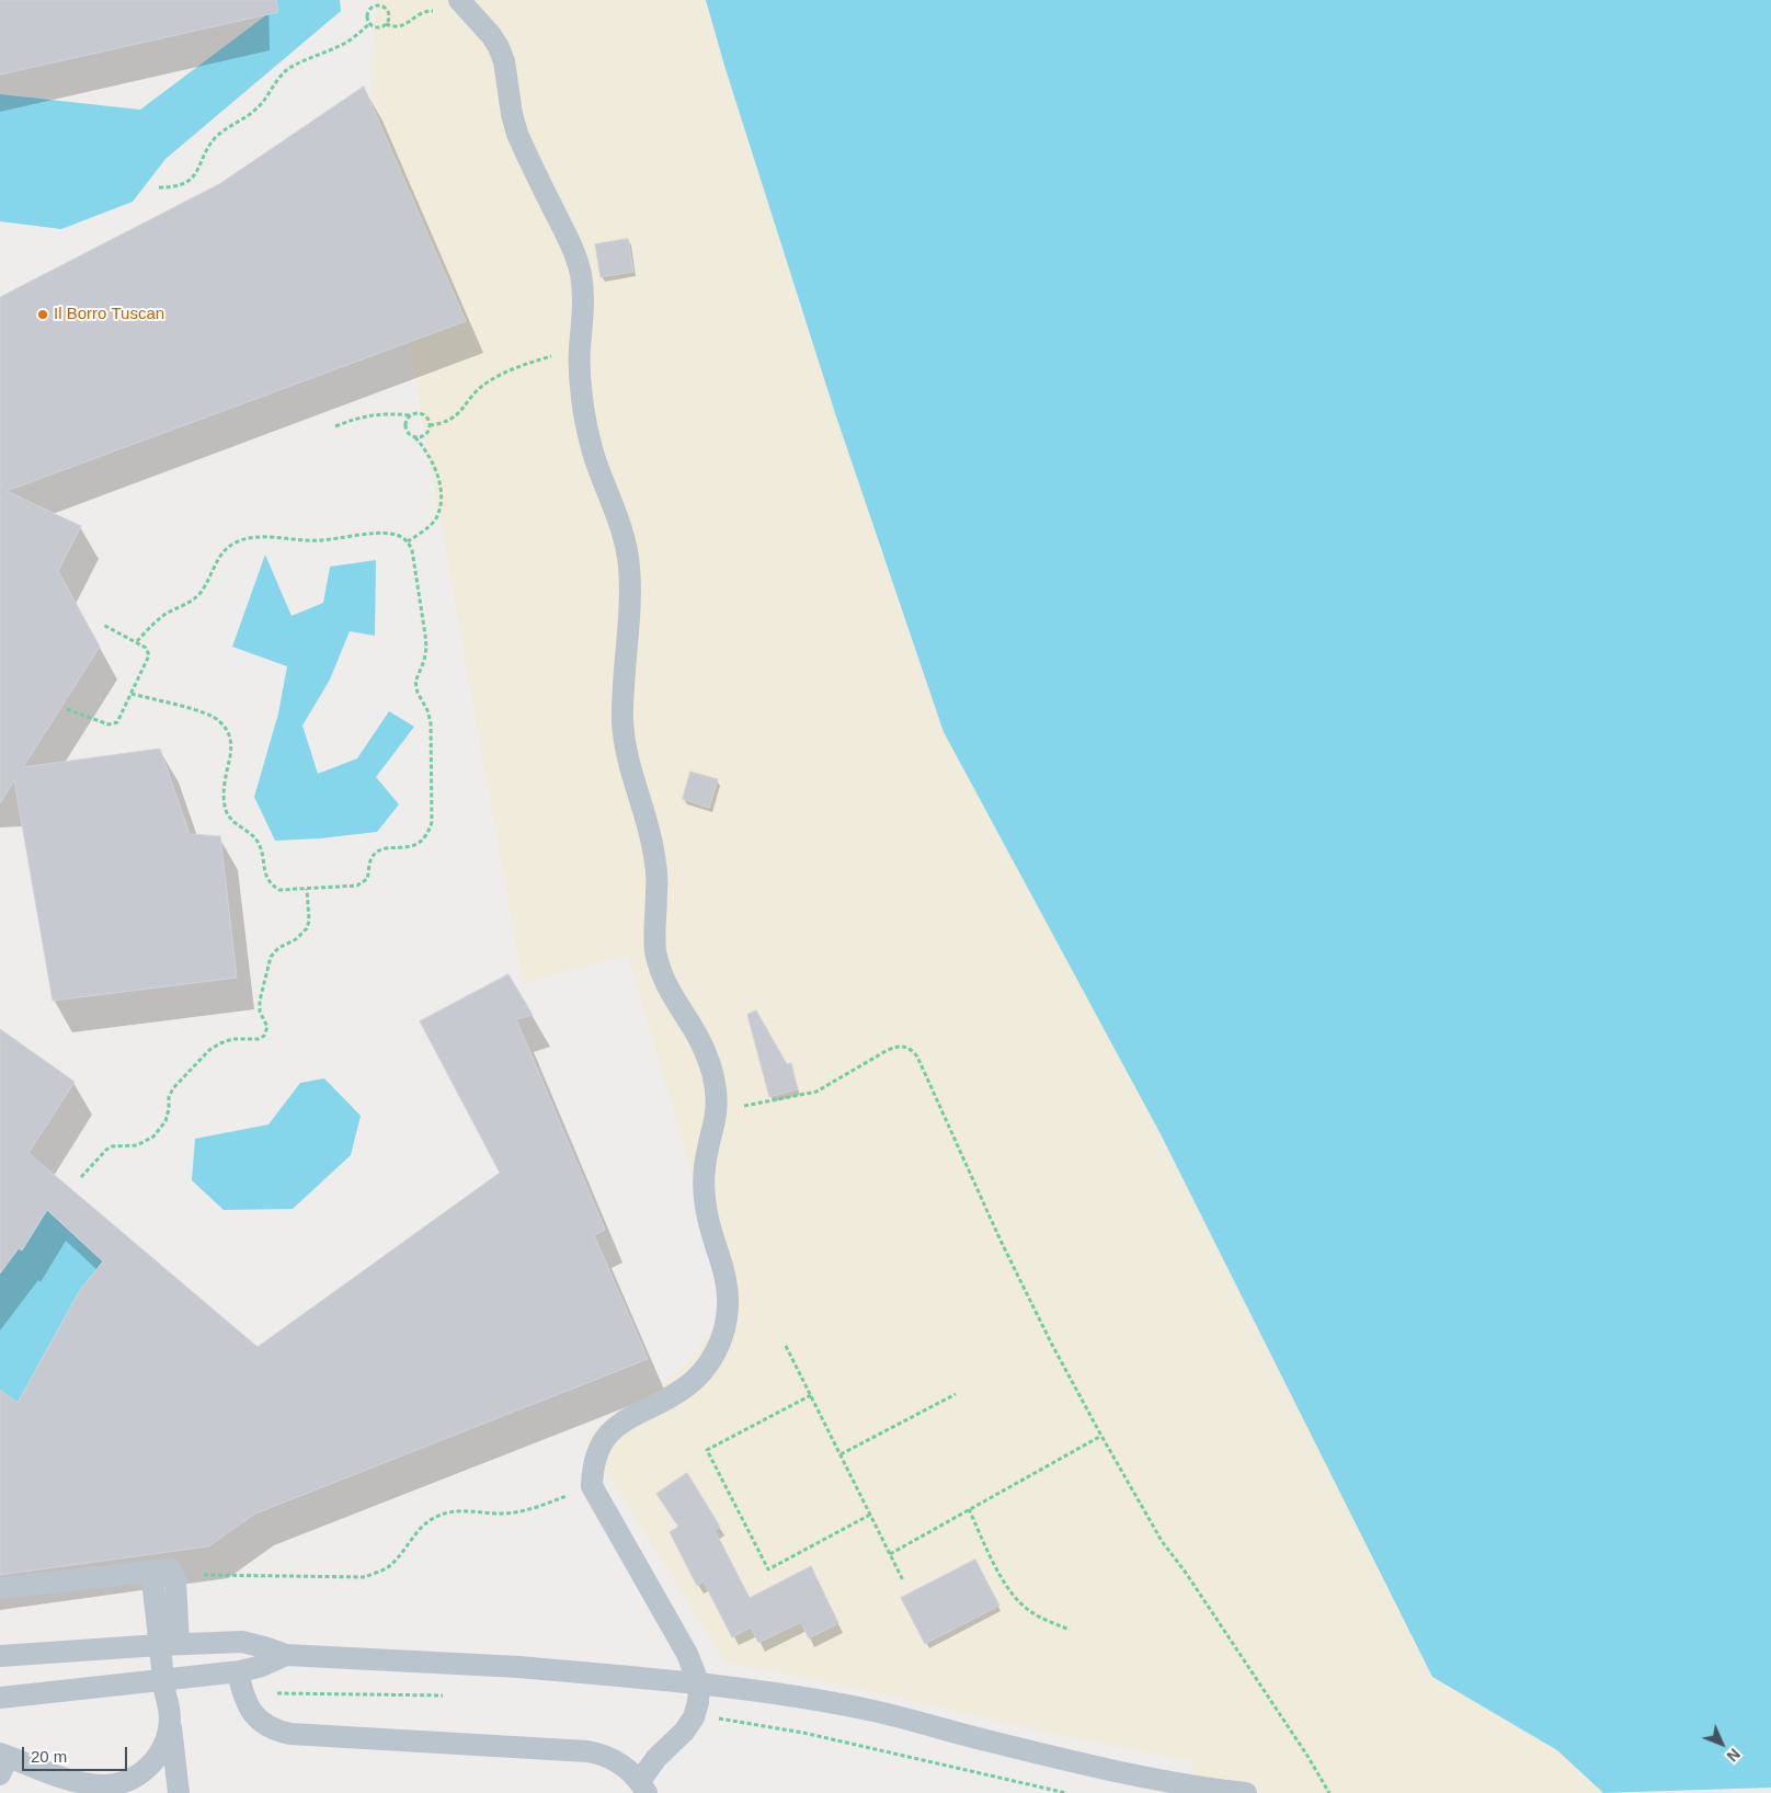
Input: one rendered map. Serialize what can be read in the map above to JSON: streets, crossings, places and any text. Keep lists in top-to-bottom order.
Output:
{
  "places": ["Il Borro Tuscan"],
  "scale_bar": "20 m",
  "north": "bottom right"
}
